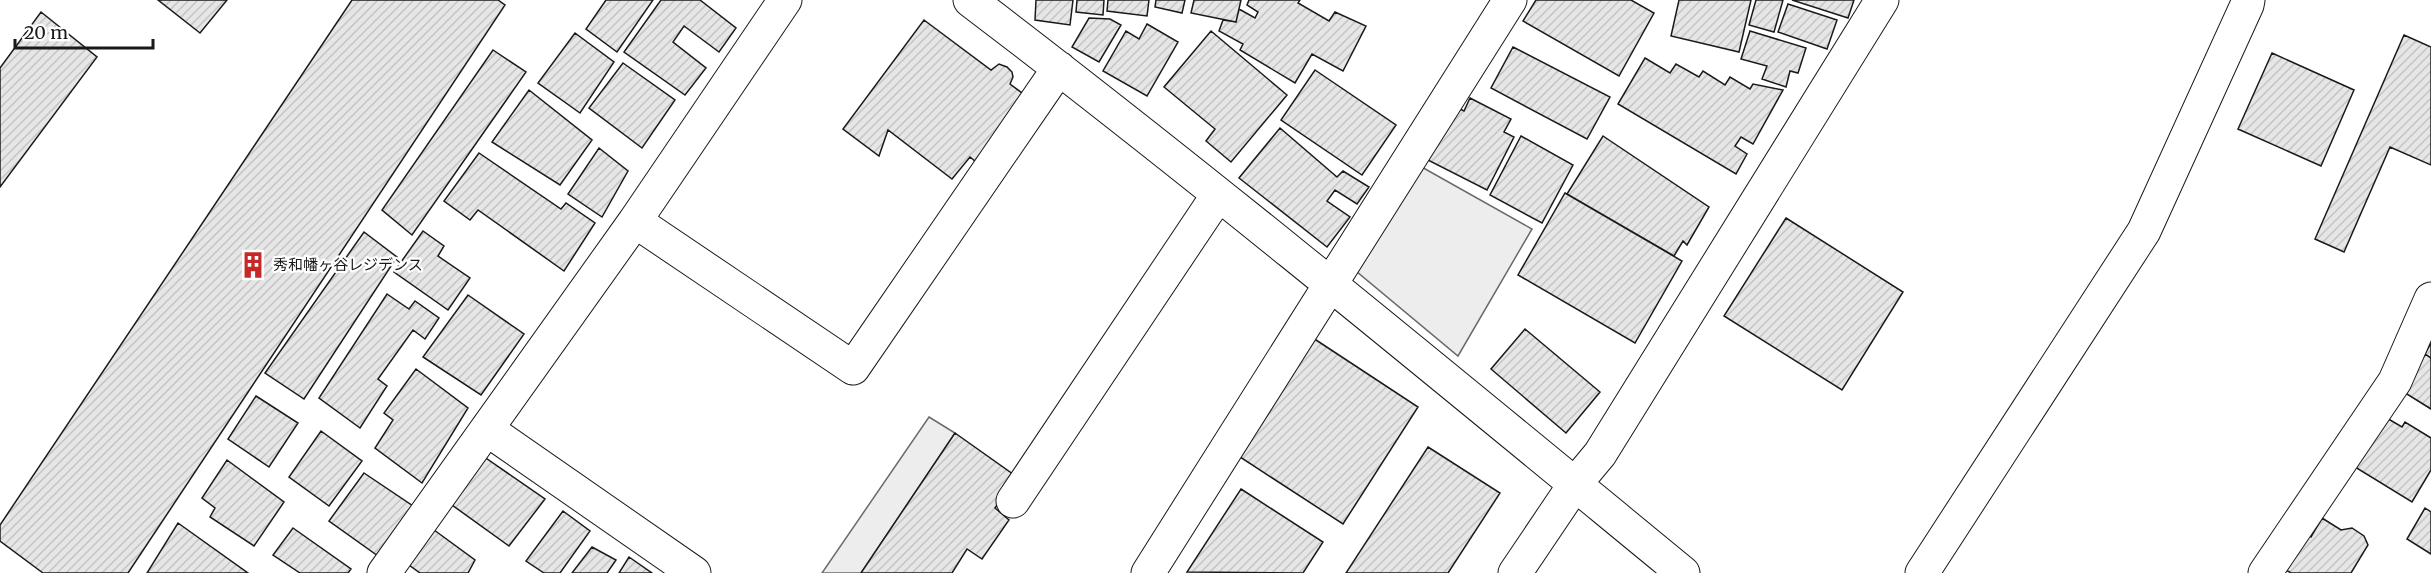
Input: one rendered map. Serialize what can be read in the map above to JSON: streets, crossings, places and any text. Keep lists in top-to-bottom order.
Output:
{
  "places": {
    "building": ["秀和幡ヶ谷レジデンス"]
  },
  "scale_bar": "20 m"
}
